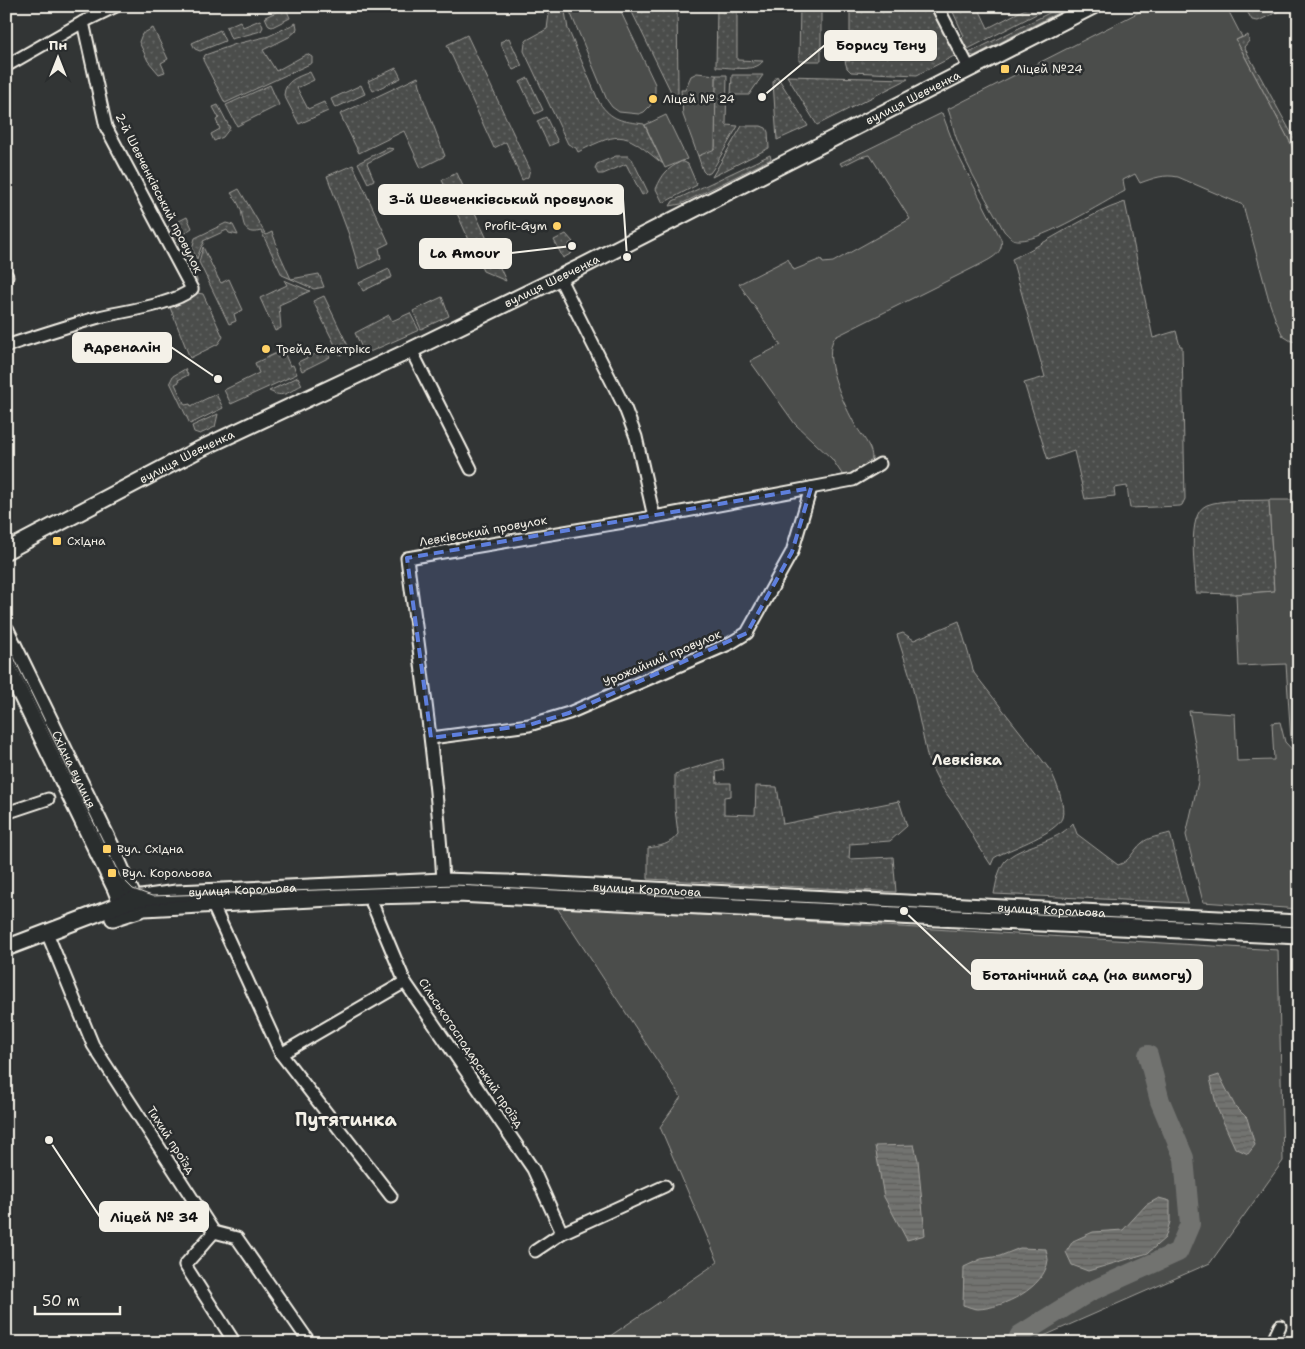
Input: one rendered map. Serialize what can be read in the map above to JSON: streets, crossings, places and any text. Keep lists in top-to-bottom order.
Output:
{
  "streets": {
    "main road": ["вулиця Шевченка", "Східна вулиця", "вулиця Корольова"],
    "street": [
      "2-й Шевченківський провулок",
      "Левківський провулок",
      "Урожайний провулок",
      "Сільськогосподарський проїзд",
      "Тихий проїзд"
    ]
  },
  "crossings": [
    ["Левківський провулок", "Урожайний провулок"],
    ["Левківський провулок", "вулиця Корольова"],
    ["Східна вулиця", "вулиця Корольова"],
    ["вулиця Корольова", "Сільськогосподарський проїзд"],
    ["вулиця Корольова", "Тихий проїзд"]
  ],
  "districts": ["Левківка", "Путятинка"],
  "places": {
    "transit": [
      "Ліцей №24",
      "Східна",
      "Вул. Східна",
      "Вул. Корольова"
    ],
    "other": [
      "Борису Тену",
      "Ліцей № 24",
      "Profit-Gym",
      "La Amour",
      "3-й Шевченківський провулок",
      "Трейд Електрікс",
      "Адреналін",
      "Ботанічний сад (на вимогу)",
      "Ліцей № 34"
    ]
  },
  "scale_bar": "50 m",
  "north": "top"
}
